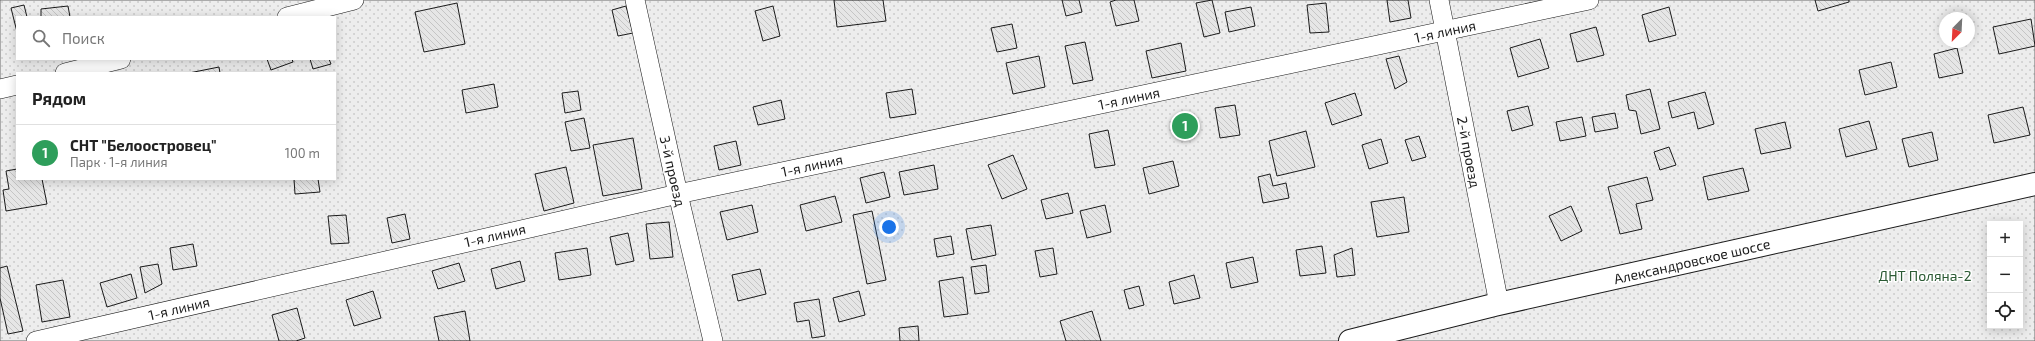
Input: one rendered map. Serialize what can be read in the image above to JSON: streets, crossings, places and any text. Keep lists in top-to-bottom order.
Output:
{
  "streets": {
    "street": [
      "1-я линия",
      "2-й проезд",
      "3-й проезд",
      "Александровское шоссе"
    ]
  },
  "crossings": [
    ["1-я линия", "2-й проезд"],
    ["1-я линия", "3-й проезд"],
    ["2-й проезд", "Александровское шоссе"]
  ],
  "parks": ["ДНТ Поляна-2"],
  "north": "bottom left",
  "page": {
    "search": "Поиск",
    "heading": "Рядом",
    "pins": "1",
    "list": [
      {
        "mark": "1",
        "name": "СНТ \"Белоостровец\"",
        "note": "Парк · 1-я линия",
        "value": "100 m"
      }
    ],
    "map_buttons": ["+", "−"]
  }
}
